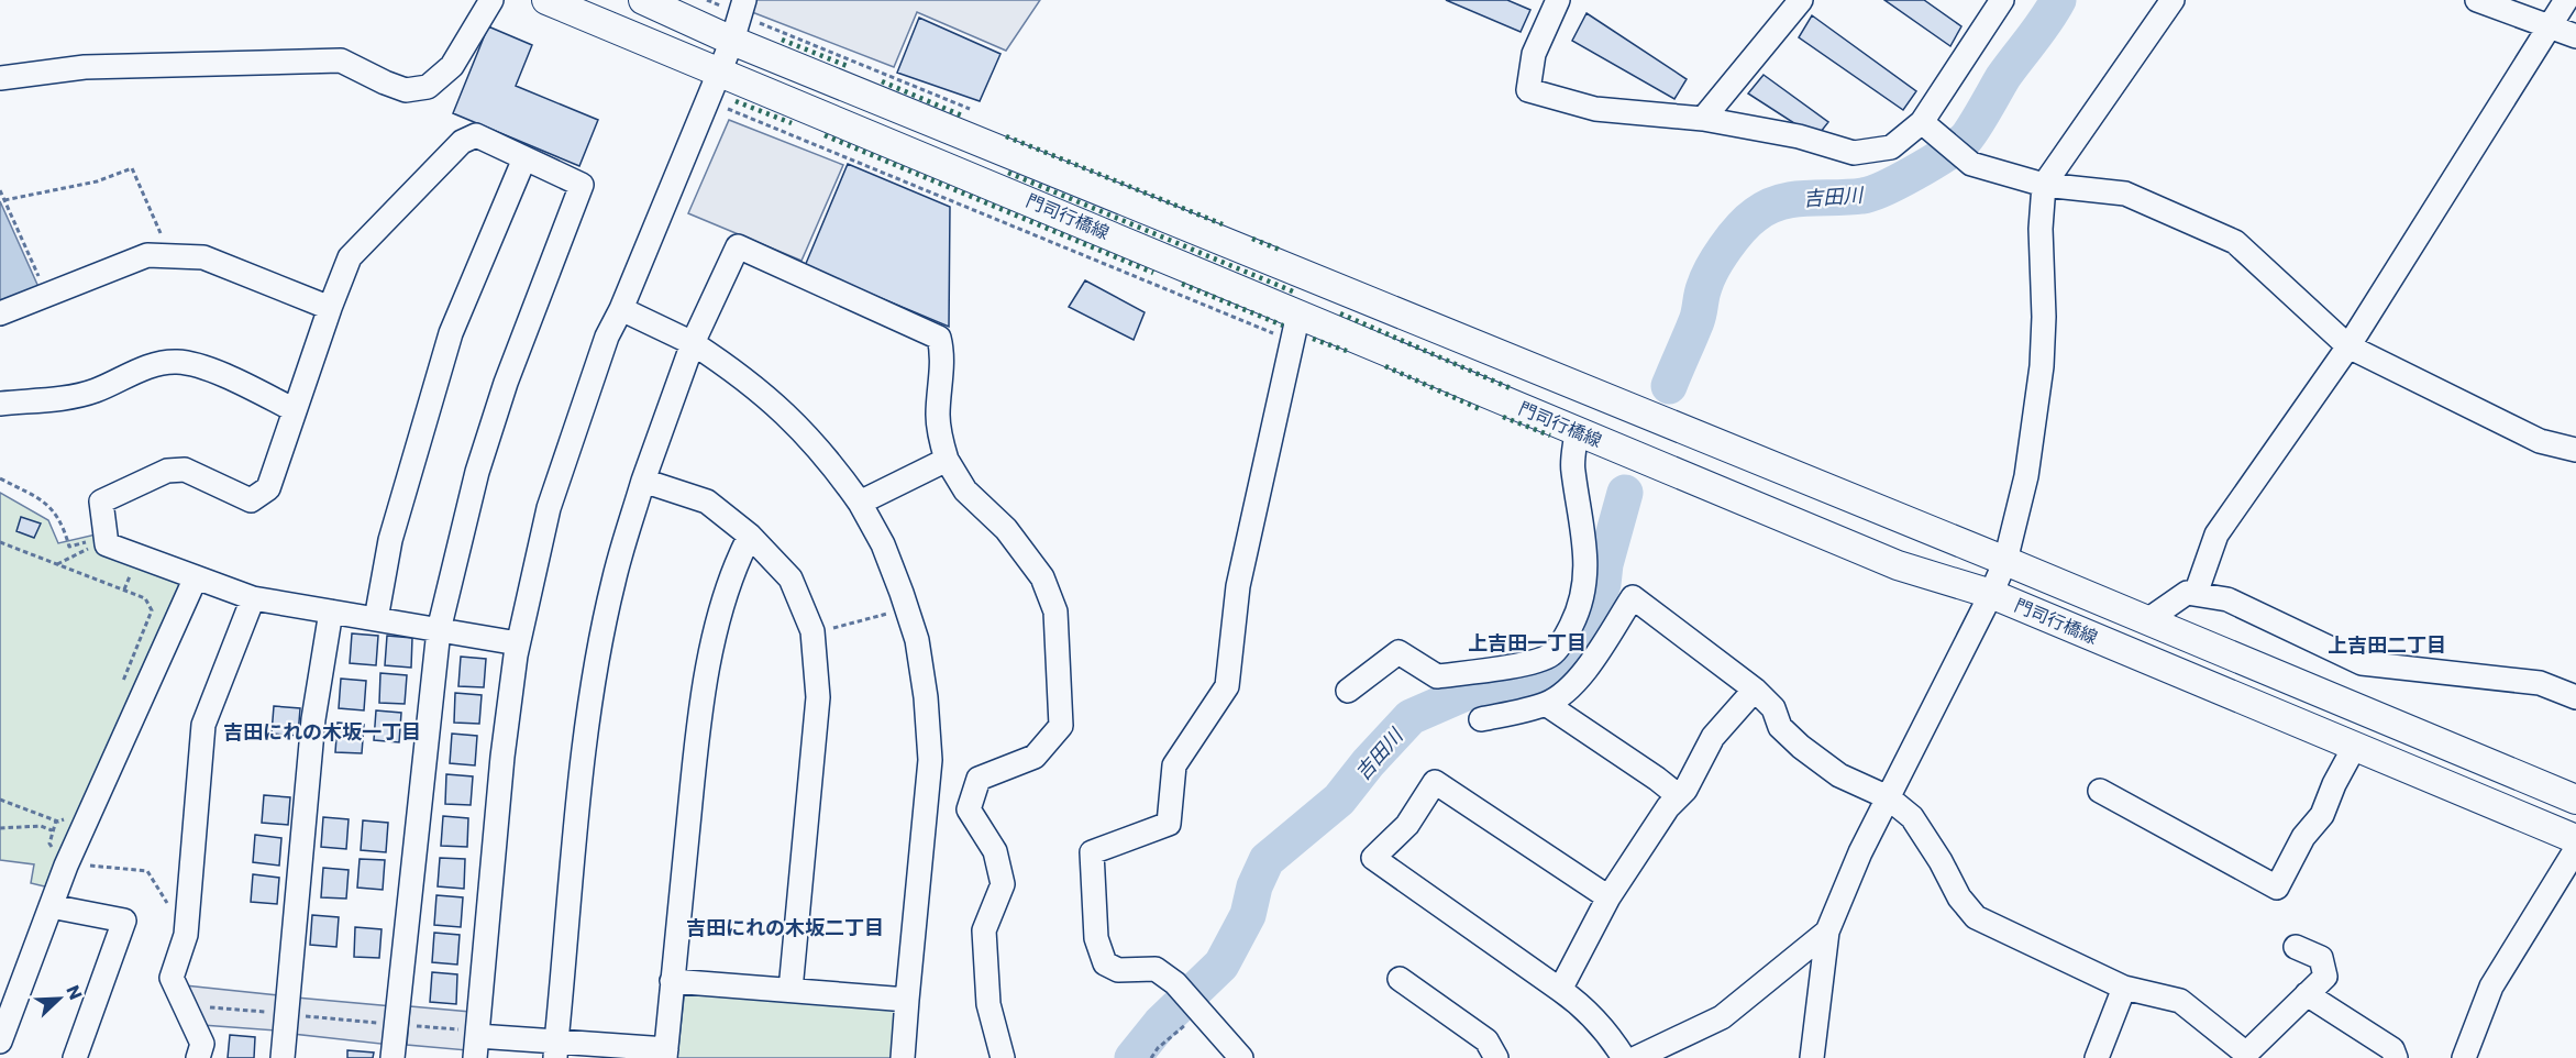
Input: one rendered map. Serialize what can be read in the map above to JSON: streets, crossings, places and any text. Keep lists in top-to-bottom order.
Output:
{
  "streets": {
    "main road": ["門司行橋線"]
  },
  "districts": [
    "上吉田一丁目",
    "上吉田二丁目",
    "吉田にれの木坂一丁目",
    "吉田にれの木坂二丁目"
  ],
  "water": ["吉田川"],
  "north": "top right"
}
